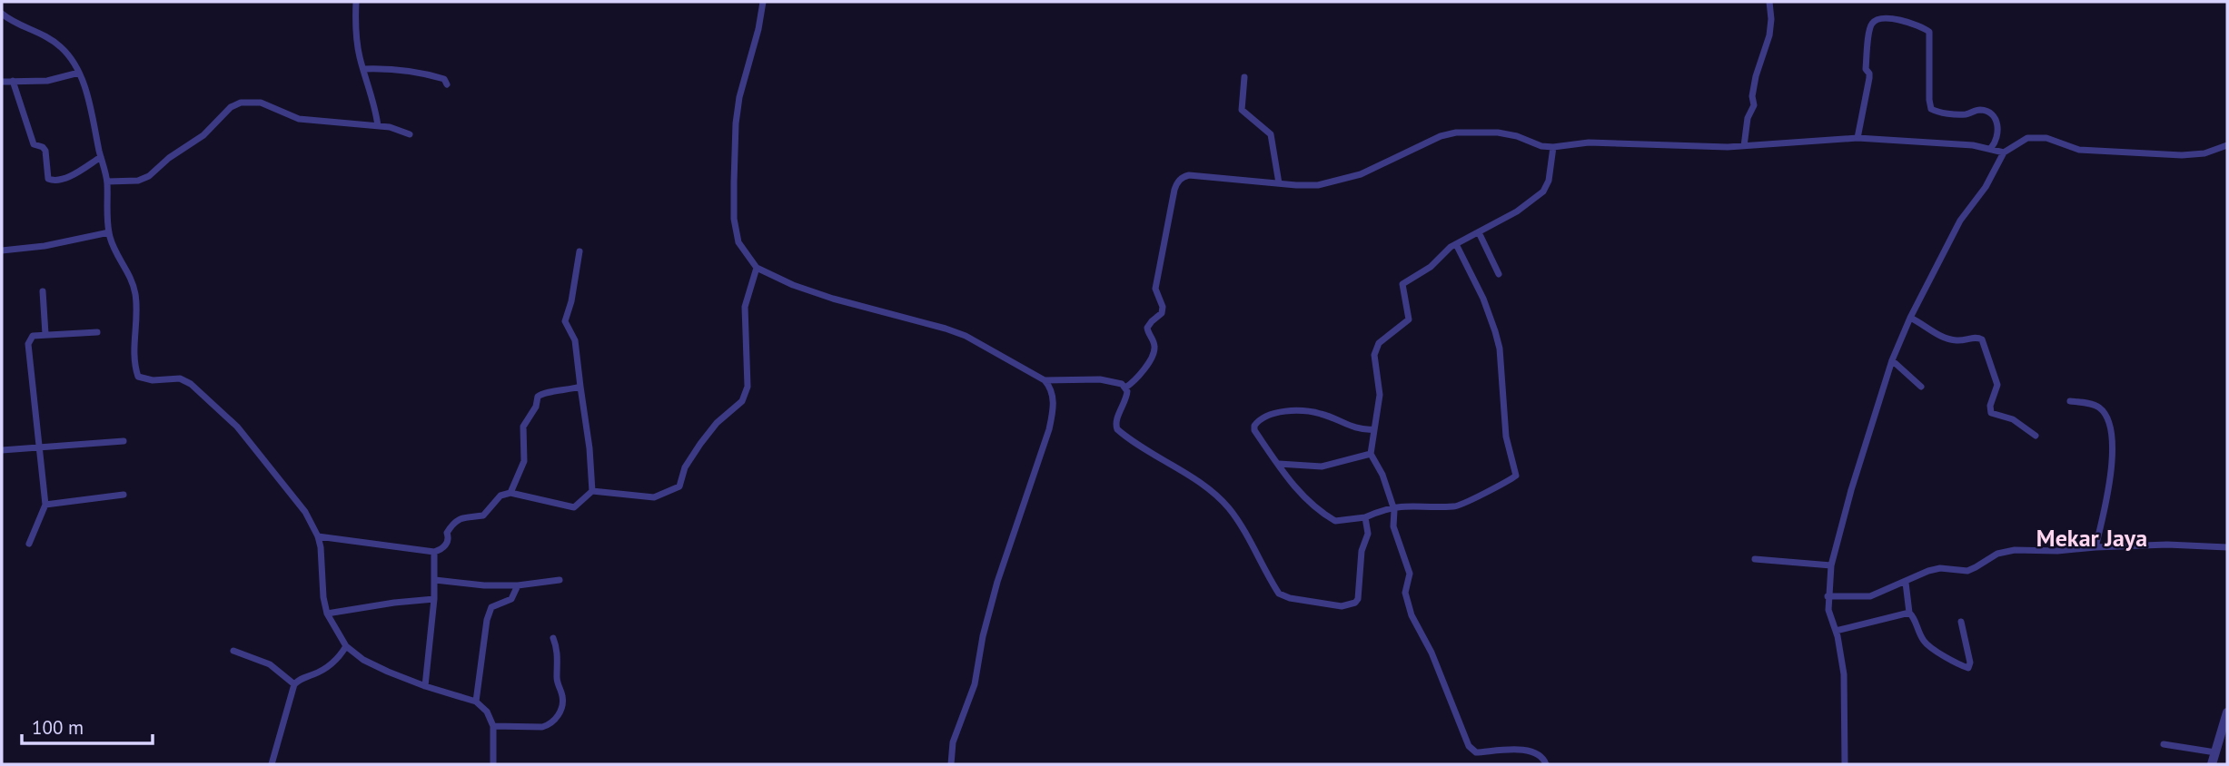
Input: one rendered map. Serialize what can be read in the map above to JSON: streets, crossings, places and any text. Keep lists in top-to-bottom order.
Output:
{
  "districts": ["Mekar Jaya"],
  "scale_bar": "100 m"
}
